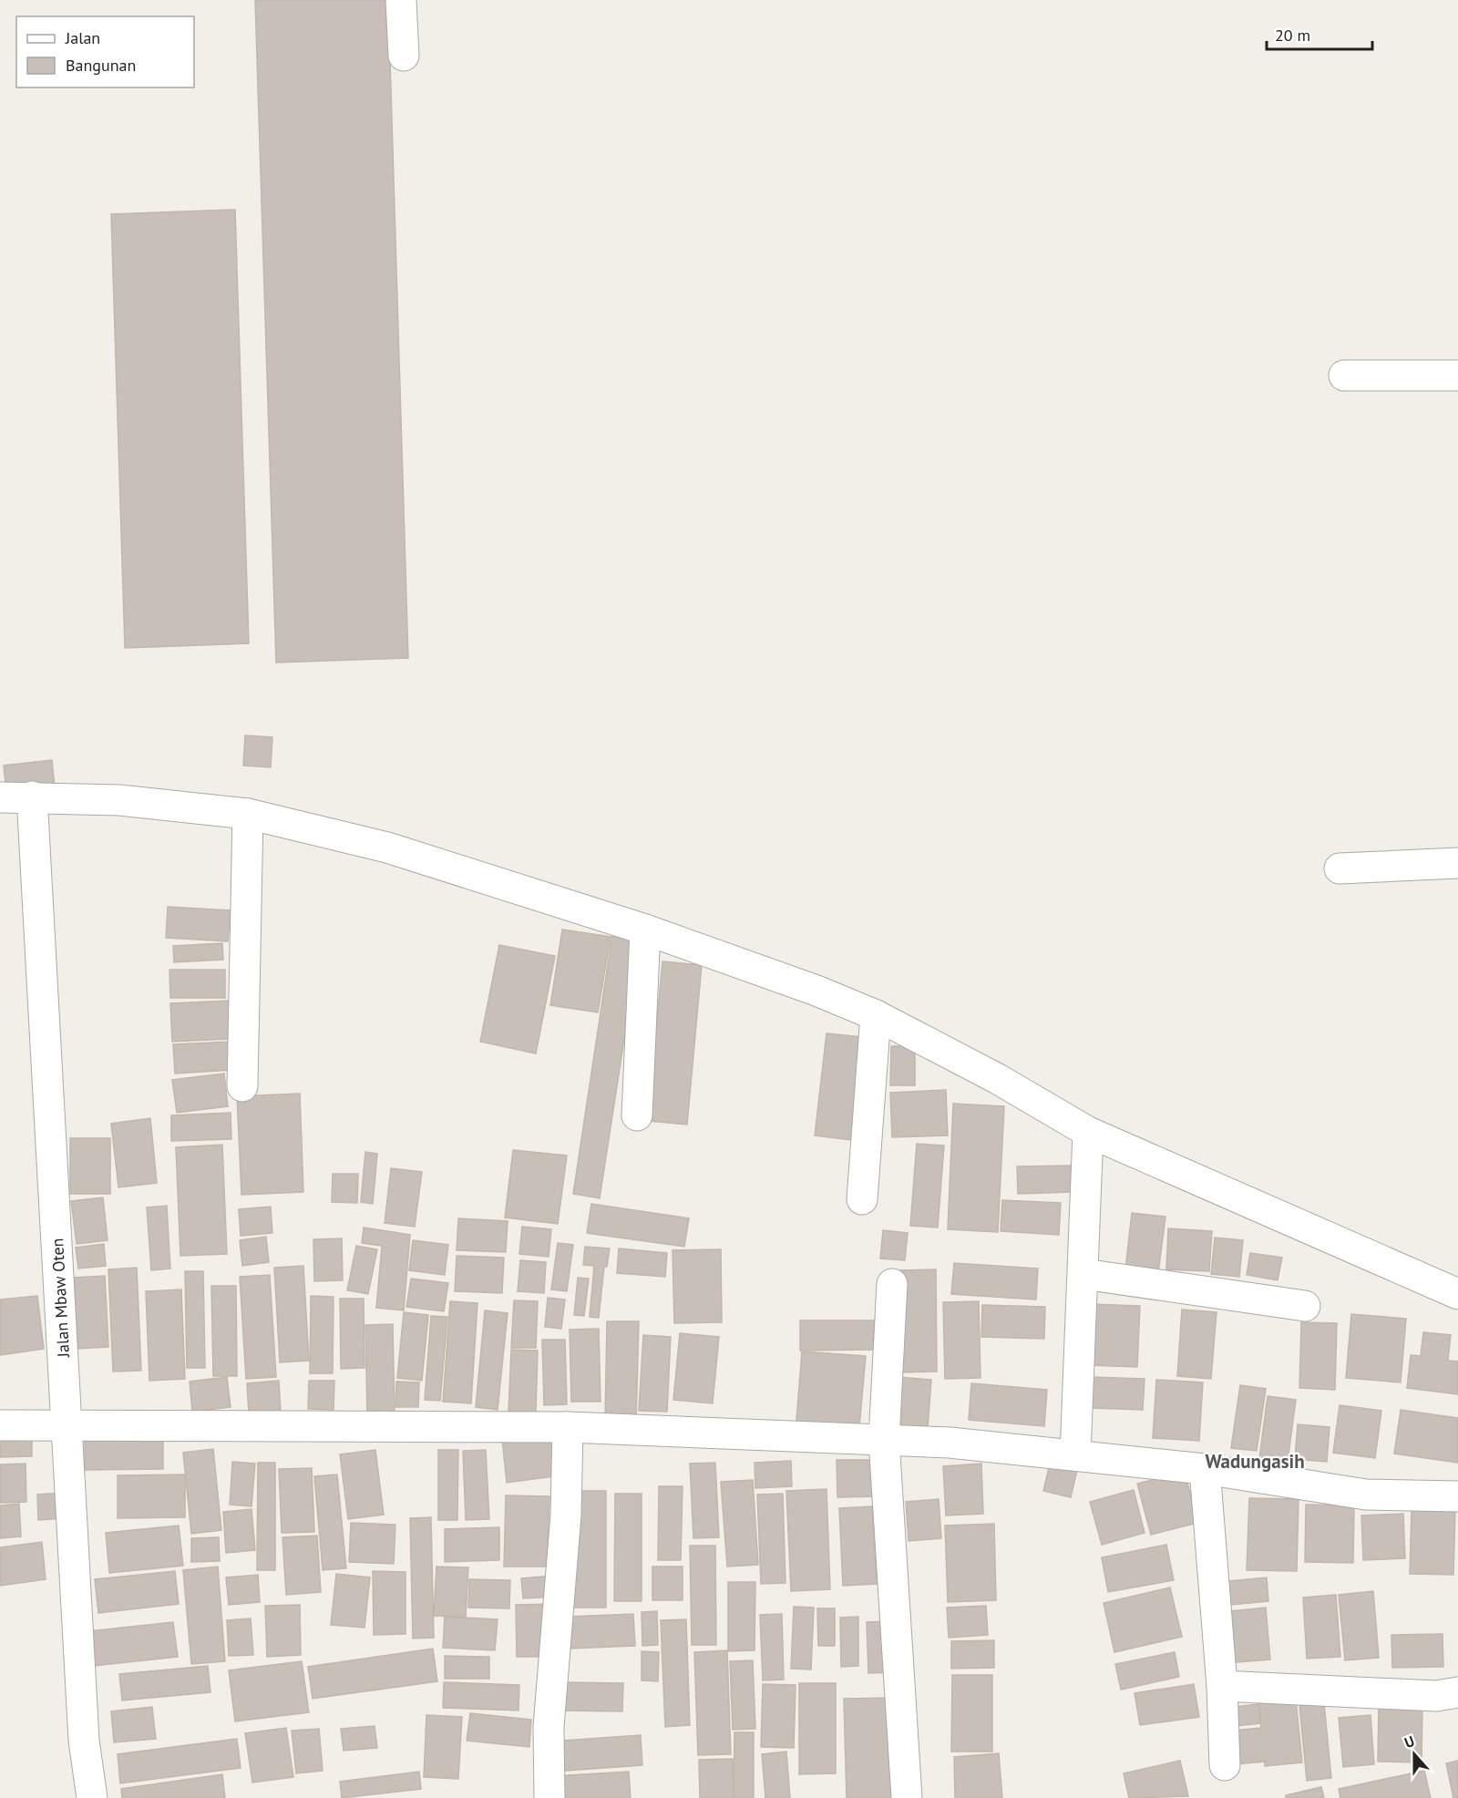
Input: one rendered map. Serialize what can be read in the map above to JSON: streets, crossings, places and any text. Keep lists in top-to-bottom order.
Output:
{
  "streets": {
    "street": ["Jalan Mbaw Oten"]
  },
  "districts": ["Wadungasih"],
  "legend": ["Jalan", "Bangunan"],
  "scale_bar": "20 m",
  "north": "top"
}
